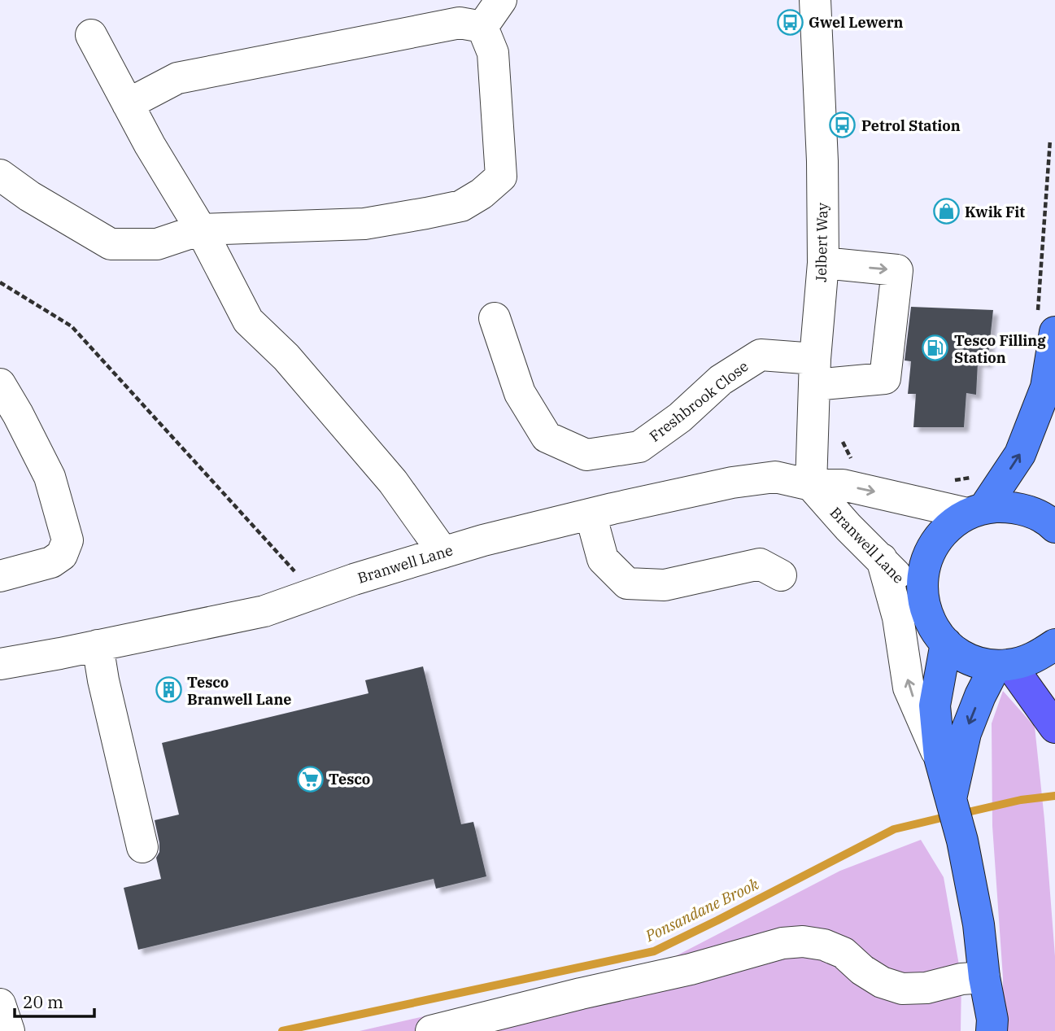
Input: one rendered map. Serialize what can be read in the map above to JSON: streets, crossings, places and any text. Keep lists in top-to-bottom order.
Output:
{
  "streets": {
    "street": ["Jelbert Way", "Freshbrook Close", "Branwell Lane"]
  },
  "crossings": [
    ["Jelbert Way", "Freshbrook Close"],
    ["Jelbert Way", "Branwell Lane"]
  ],
  "water": ["Ponsandane Brook"],
  "places": {
    "bus stop": ["Gwel Lewern", "Petrol Station"],
    "shop": ["Kwik Fit"],
    "fuel station": ["Tesco Filling Station"],
    "building": ["Tesco Branwell Lane"],
    "supermarket": ["Tesco"]
  },
  "scale_bar": "20 m"
}
